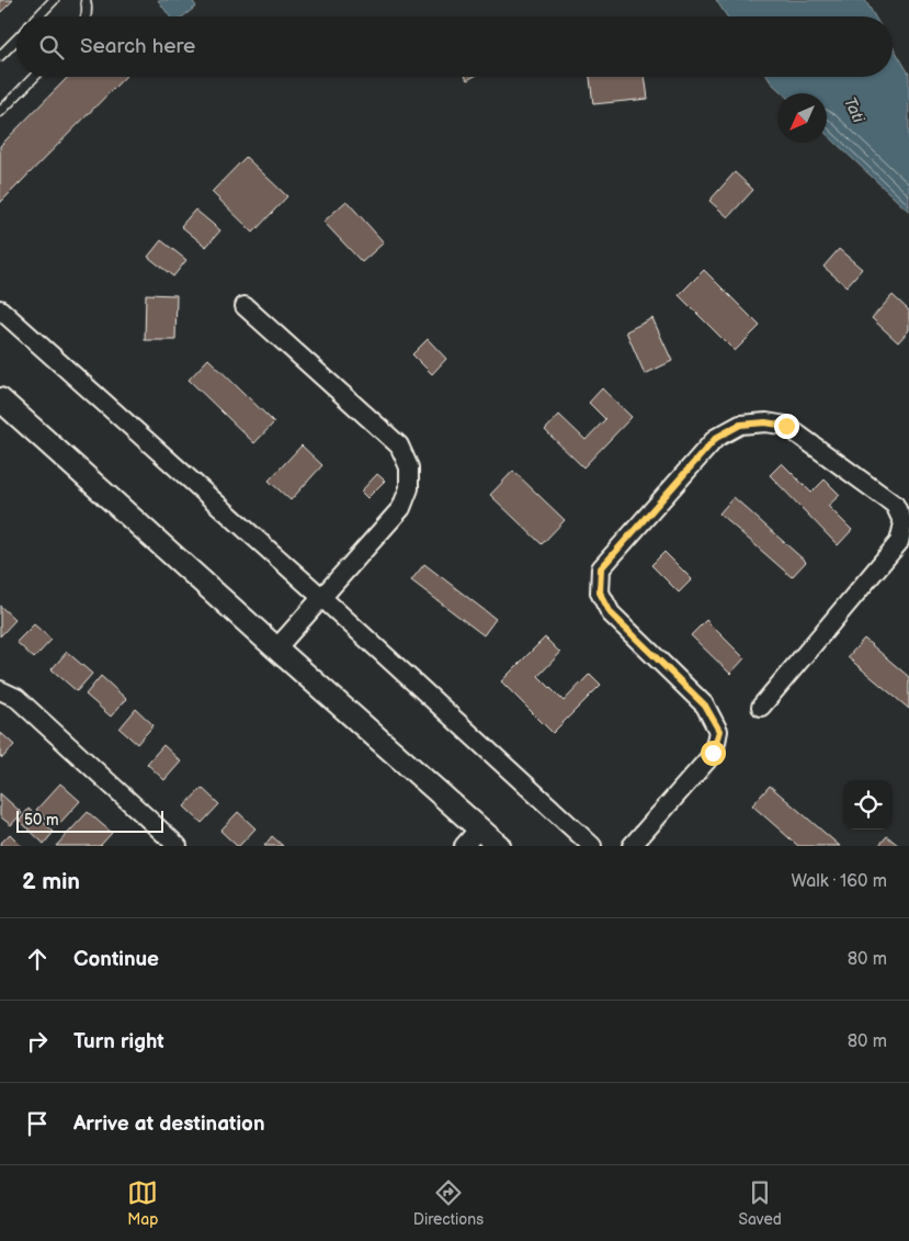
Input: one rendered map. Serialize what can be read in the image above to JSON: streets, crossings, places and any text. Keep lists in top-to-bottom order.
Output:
{
  "water": ["Tati"],
  "scale_bar": "50 m",
  "north": "bottom left",
  "page": {
    "search": "Search here",
    "scale": "50 m",
    "heading": ["2 min", "Walk · 160 m"],
    "list": [
      ["Continue", "80 m"],
      ["Turn right", "80 m"],
      "Arrive at destination"
    ],
    "nav": ["Map", "Directions", "Saved"]
  }
}
